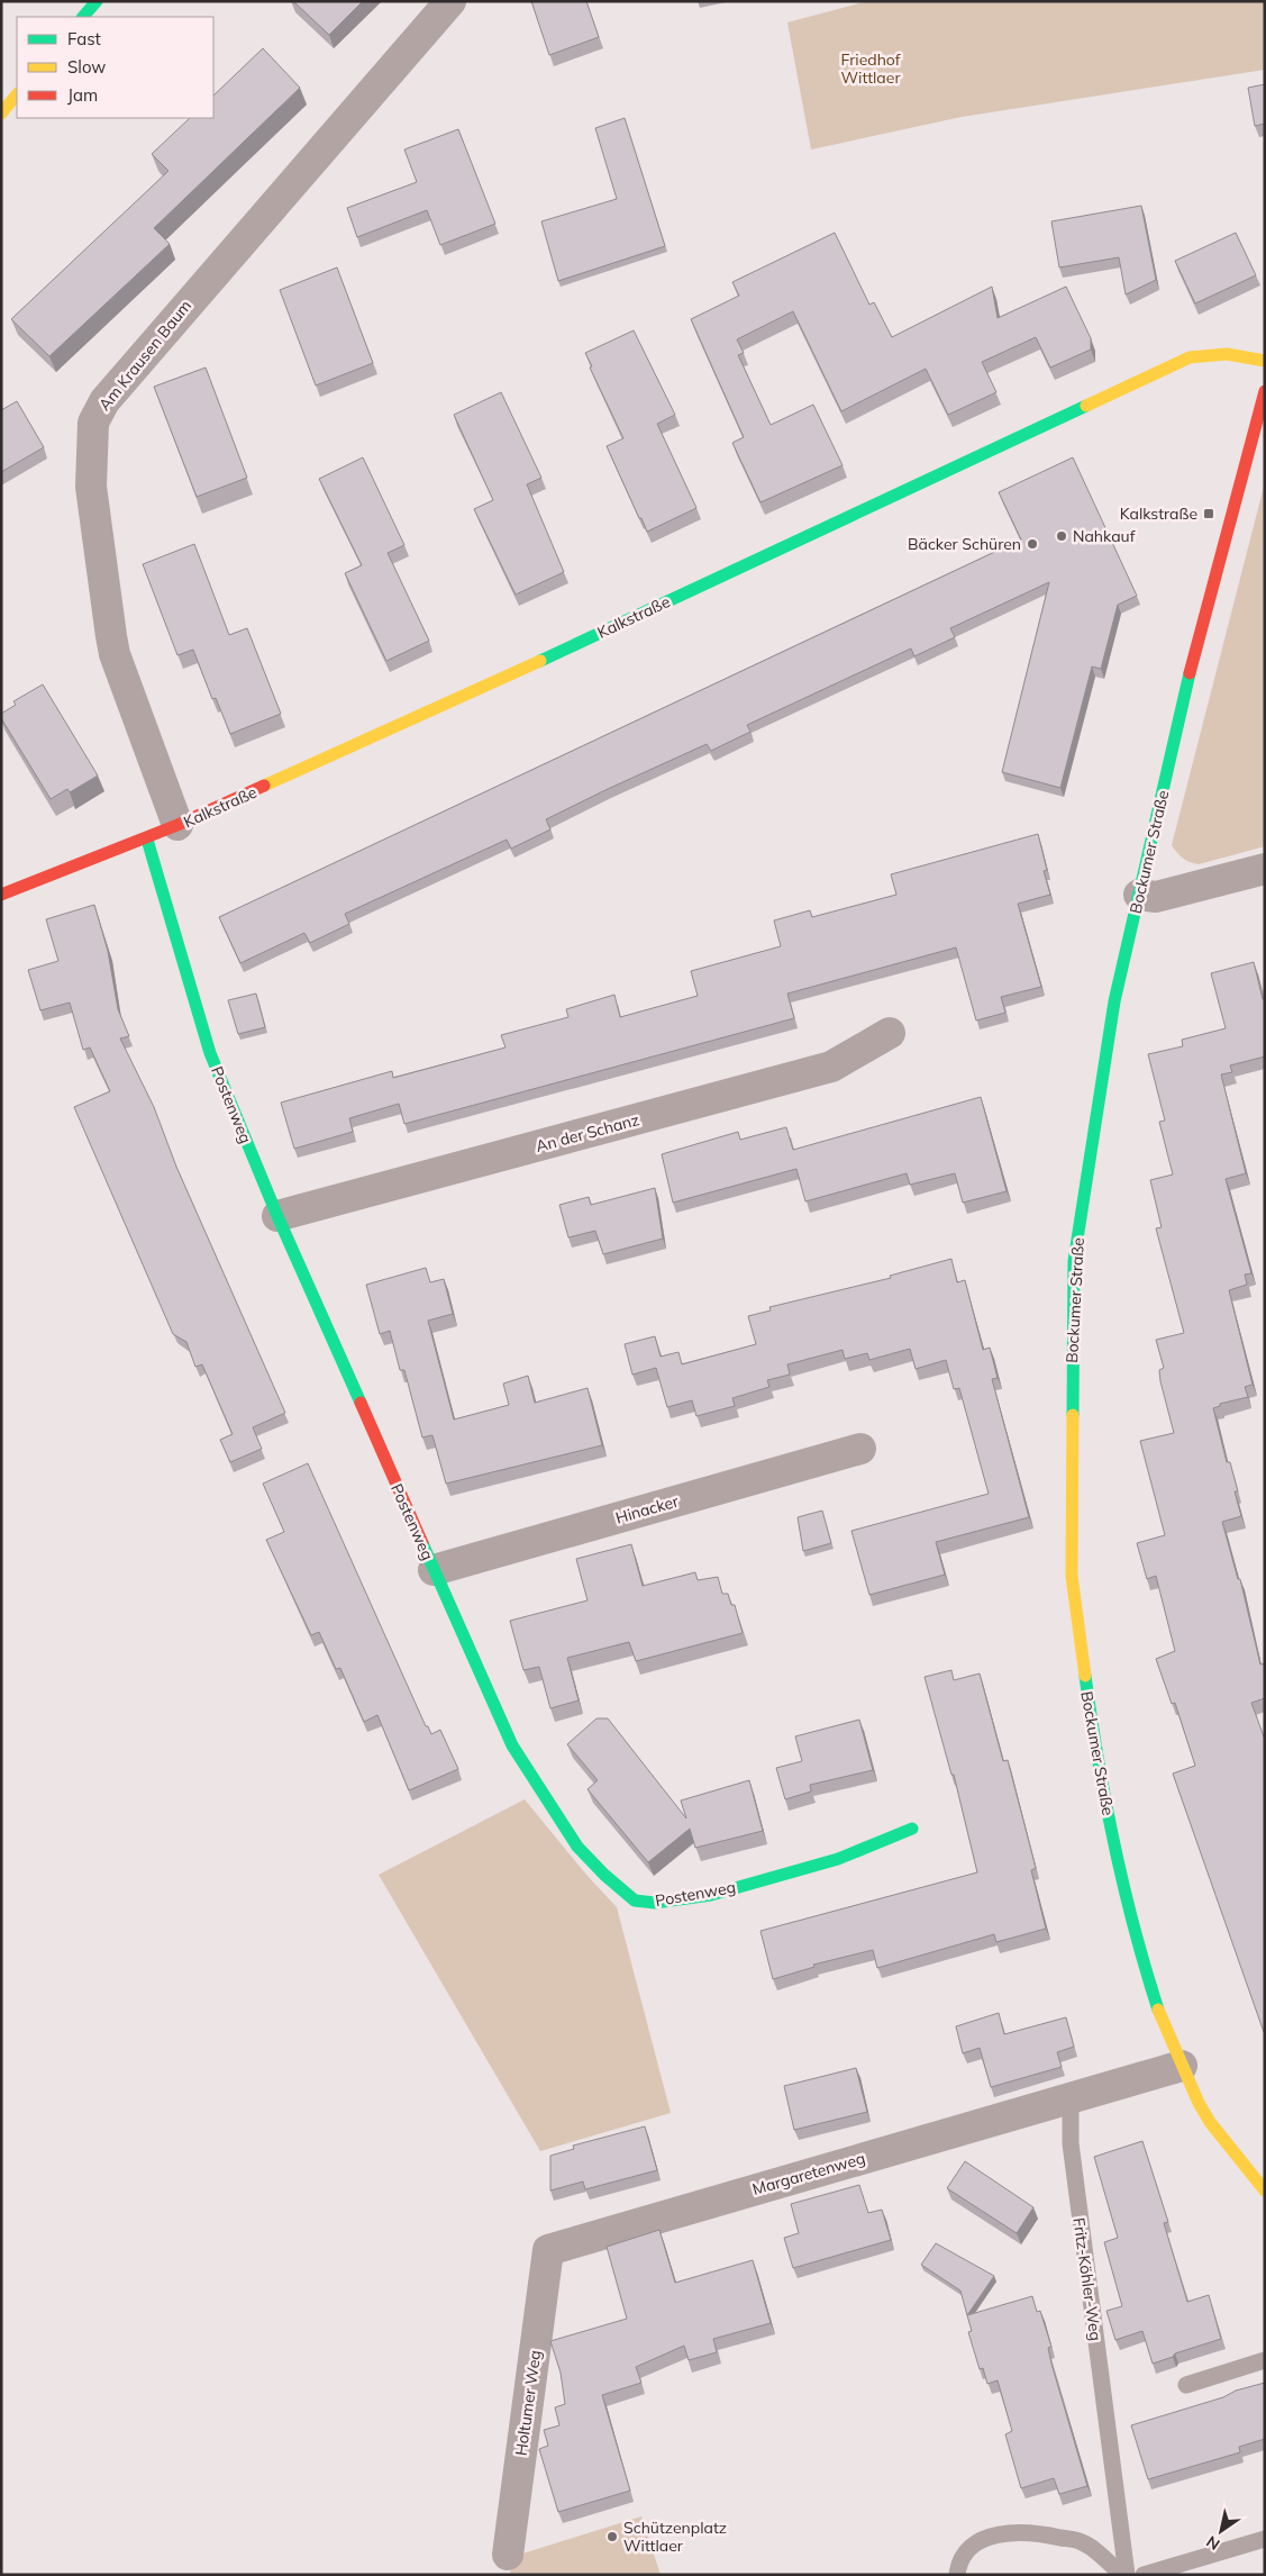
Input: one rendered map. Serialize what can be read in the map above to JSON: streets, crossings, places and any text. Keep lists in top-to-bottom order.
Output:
{
  "streets": {
    "street": [
      "Am Krausen Baum",
      "Kalkstraße",
      "Bockumer Straße",
      "Postenweg",
      "An der Schanz",
      "Hinacker",
      "Margaretenweg",
      "Holtumer Weg"
    ],
    "lane": ["Fritz-Köhler-Weg"]
  },
  "crossings": [
    ["Am Krausen Baum", "Kalkstraße"],
    ["Kalkstraße", "Postenweg"],
    ["Postenweg", "An der Schanz"],
    ["Postenweg", "Hinacker"],
    ["Margaretenweg", "Fritz-Köhler-Weg"],
    ["Margaretenweg", "Holtumer Weg"]
  ],
  "parks": ["Friedhof Wittlaer"],
  "places": {
    "transit": ["Kalkstraße"],
    "other": ["Nahkauf", "Bäcker Schüren", "Schützenplatz Wittlaer"]
  },
  "legend": ["Fast", "Slow", "Jam"],
  "north": "bottom left"
}
